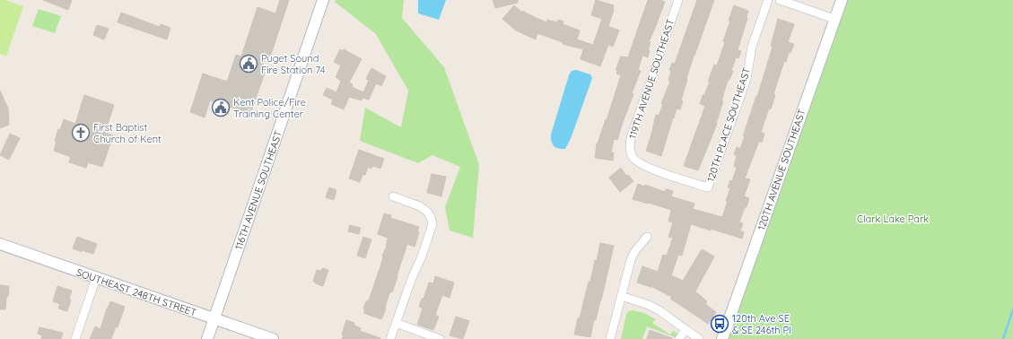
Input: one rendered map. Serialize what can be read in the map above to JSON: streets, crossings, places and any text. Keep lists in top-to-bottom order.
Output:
{
  "streets": {
    "street": [
      "119TH AVENUE SOUTHEAST",
      "120TH PLACE SOUTHEAST",
      "120TH AVENUE SOUTHEAST",
      "116TH AVENUE SOUTHEAST",
      "SOUTHEAST 248TH STREET"
    ]
  },
  "crossings": [
    ["119TH AVENUE SOUTHEAST", "120TH PLACE SOUTHEAST"],
    ["116TH AVENUE SOUTHEAST", "SOUTHEAST 248TH STREET"]
  ],
  "parks": ["Clark Lake Park"],
  "places": {
    "public building": ["Puget Sound Fire Station 74", "Kent Police/Fire Training Center"],
    "church": ["First Baptist Church of Kent"],
    "bus stop": ["120th Ave SE & SE 246th Pl"]
  }
}
